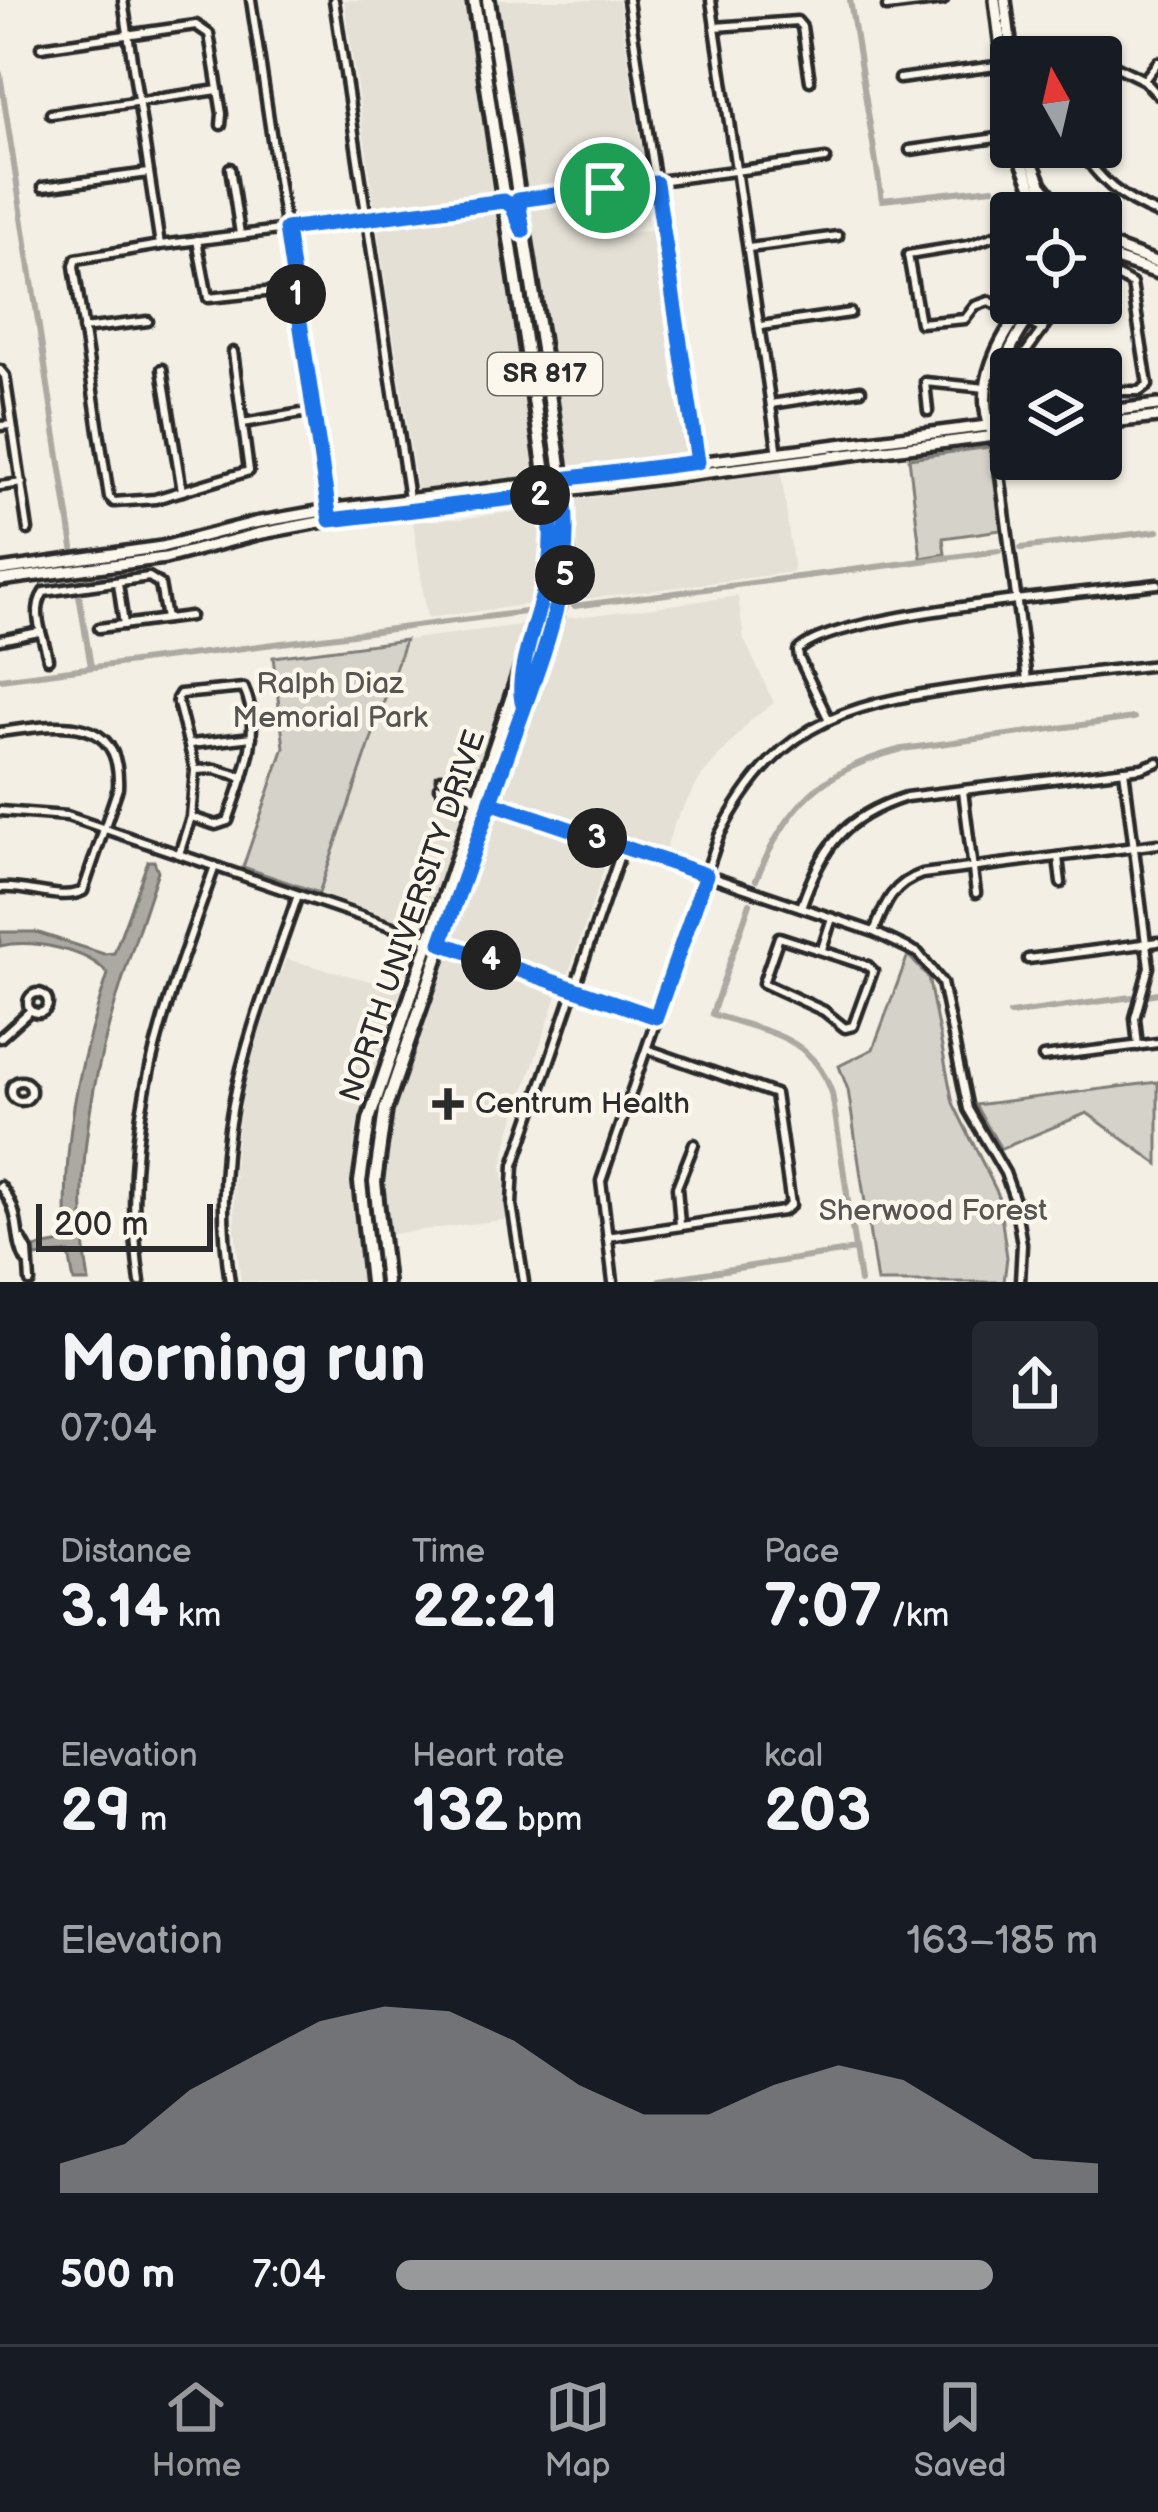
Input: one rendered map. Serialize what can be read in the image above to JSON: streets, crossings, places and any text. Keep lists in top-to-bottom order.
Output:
{
  "streets": {
    "main road": ["SR 817", "NORTH UNIVERSITY DRIVE"]
  },
  "parks": ["Ralph Diaz Memorial Park", "Sherwood Forest"],
  "places": {
    "health": ["Centrum Health"]
  },
  "scale_bar": "200 m",
  "north": "top",
  "page": {
    "pins": [
      "1",
      "2",
      "5",
      "3",
      "4"
    ],
    "scale": "200 m",
    "heading": ["Morning run", "07:04"],
    "stats": [
      ["Distance", "3.14 km"],
      ["Time", "22:21"],
      ["Pace", "7:07 /km"],
      ["Elevation", "29 m"],
      ["Heart rate", "132 bpm"],
      ["kcal", "203"]
    ],
    "chart": ["Elevation", "163–185 m"],
    "list": [
      {
        "name": "500 m",
        "note": "7:04"
      }
    ],
    "tabs": ["Home", "Map", "Saved"]
  }
}
